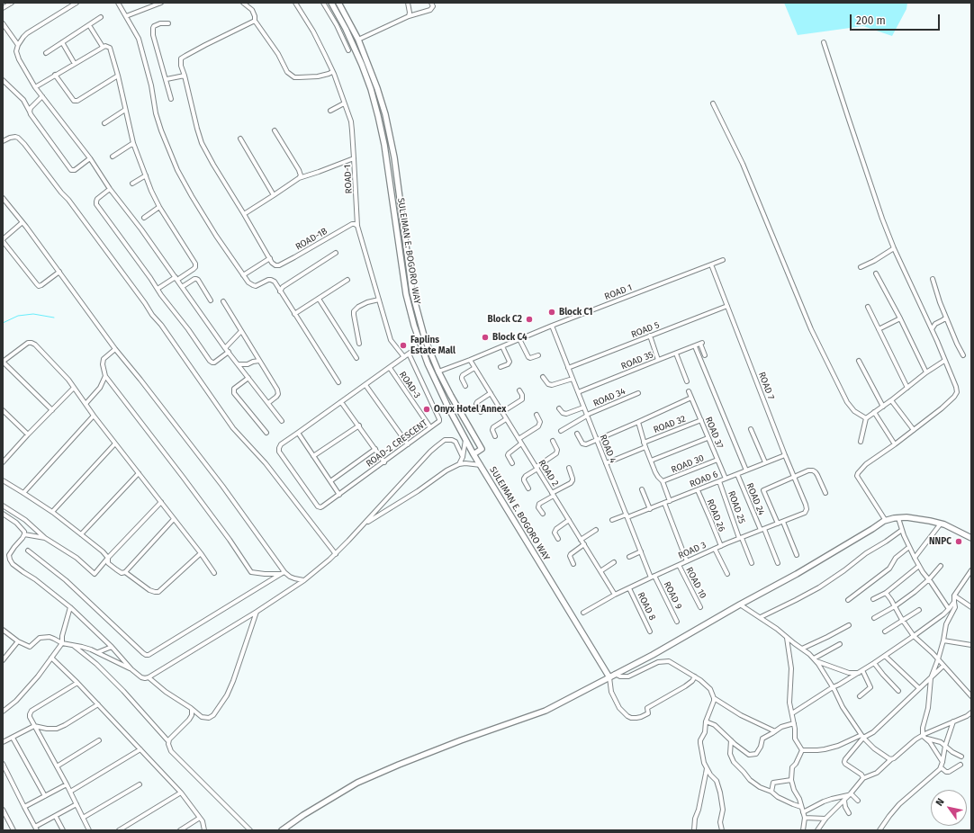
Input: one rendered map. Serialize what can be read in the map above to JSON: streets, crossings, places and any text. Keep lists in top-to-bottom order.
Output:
{
  "streets": {
    "main road": ["SULEIMAN E. BOGORO WAY"],
    "street": [
      "ROAD-1",
      "ROAD-1B",
      "ROAD 1",
      "ROAD 5",
      "ROAD 35",
      "ROAD-3",
      "ROAD 7",
      "ROAD 34",
      "ROAD 32",
      "ROAD 37",
      "ROAD-2 CRESCENT",
      "ROAD 4",
      "ROAD 30",
      "ROAD 2",
      "ROAD 6",
      "ROAD 24",
      "ROAD 25",
      "ROAD 26",
      "ROAD 3",
      "ROAD 10",
      "ROAD 9",
      "ROAD 8"
    ]
  },
  "crossings": [
    ["ROAD-1", "ROAD-1B"],
    ["SULEIMAN E. BOGORO WAY", "ROAD 1"],
    ["ROAD 1", "ROAD 7"],
    ["ROAD 1", "ROAD 4"],
    ["ROAD 1", "ROAD 2"],
    ["ROAD 5", "ROAD 7"],
    ["ROAD 5", "ROAD 4"],
    ["ROAD 35", "ROAD 4"],
    ["ROAD-3", "ROAD-2 CRESCENT"],
    ["ROAD 7", "ROAD 6"],
    ["ROAD 7", "ROAD 3"],
    ["ROAD 34", "ROAD 4"],
    ["ROAD 32", "ROAD 37"],
    ["ROAD 37", "ROAD 30"],
    ["ROAD 37", "ROAD 6"],
    ["ROAD 4", "ROAD 6"],
    ["ROAD 4", "ROAD 3"],
    ["ROAD 4", "ROAD 9"],
    ["ROAD 30", "ROAD 6"],
    ["ROAD 2", "ROAD 3"],
    ["ROAD 6", "ROAD 24"],
    ["ROAD 6", "ROAD 25"],
    ["ROAD 6", "ROAD 26"],
    ["ROAD 24", "ROAD 3"],
    ["ROAD 25", "ROAD 3"],
    ["ROAD 26", "ROAD 3"],
    ["ROAD 3", "ROAD 10"],
    ["ROAD 3", "ROAD 9"],
    ["ROAD 3", "ROAD 8"]
  ],
  "places": [
    "Block C1",
    "Block C2",
    "Block C4",
    "Faplins Estate Mall",
    "Onyx Hotel Annex",
    "NNPC"
  ],
  "scale_bar": "200 m",
  "north": "top left"
}
